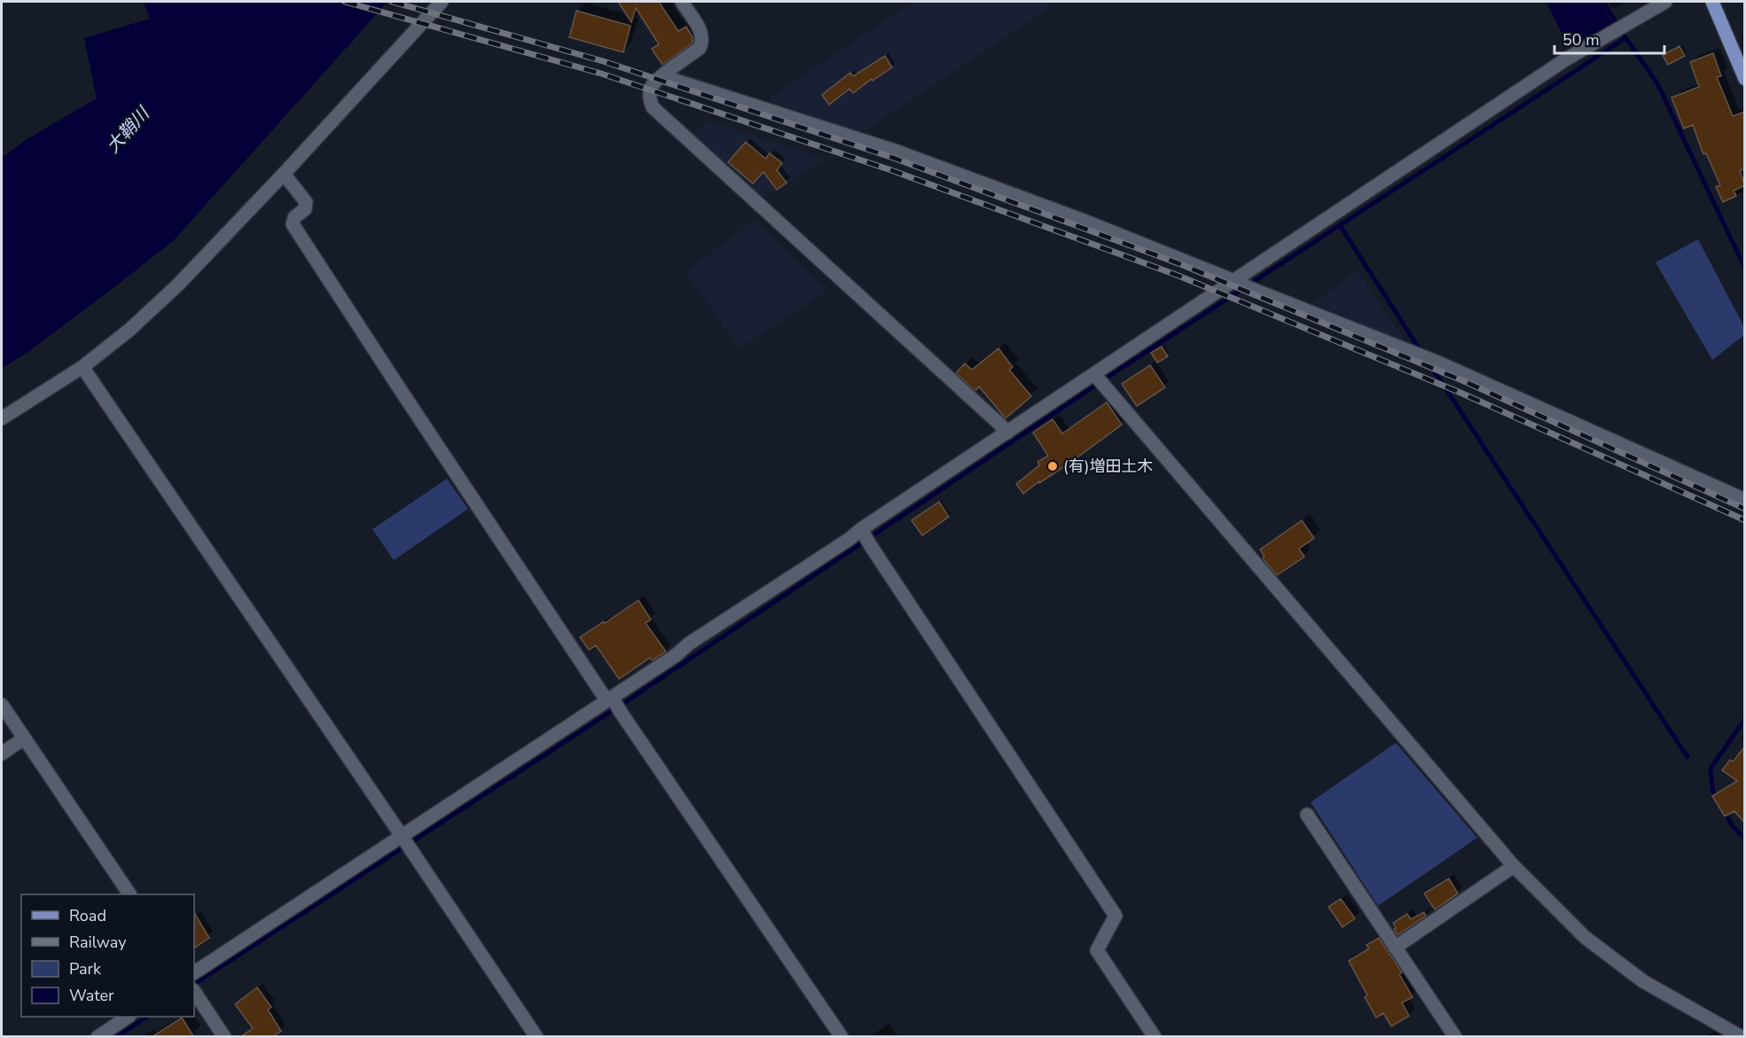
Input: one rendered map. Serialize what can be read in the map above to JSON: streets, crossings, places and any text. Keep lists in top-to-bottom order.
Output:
{
  "water": ["大鞘川"],
  "places": ["(有)増田土木"],
  "legend": [
    "Road",
    "Railway",
    "Park",
    "Water"
  ],
  "scale_bar": "50 m"
}
